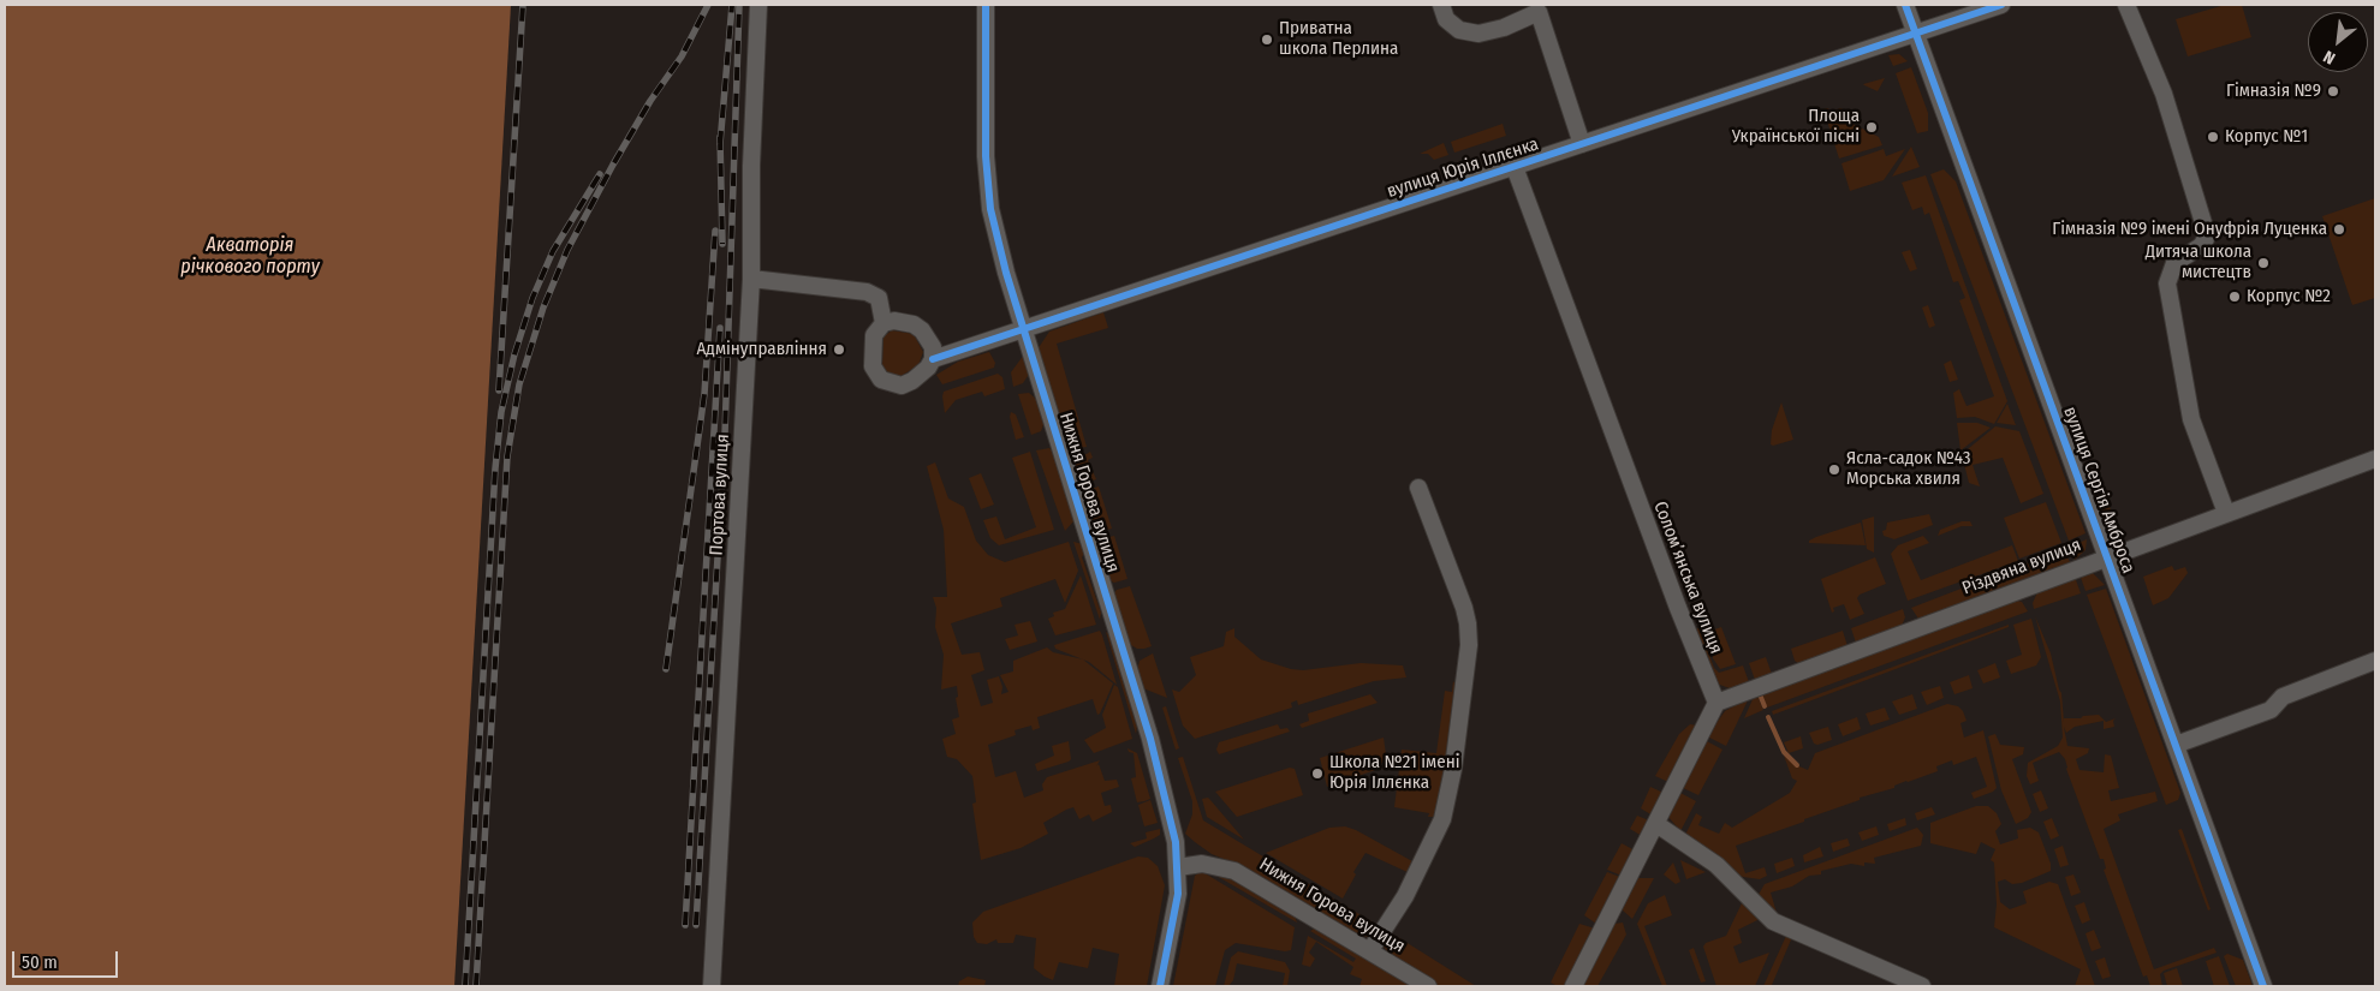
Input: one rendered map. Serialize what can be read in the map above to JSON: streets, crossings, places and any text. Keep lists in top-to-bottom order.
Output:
{
  "streets": {
    "street": [
      "вулиця Юрія Іллєнка",
      "вулиця Сергія Амброса",
      "Нижня Горова вулиця",
      "Портова вулиця",
      "Різдвяна вулиця",
      "Соломʼянська вулиця"
    ]
  },
  "crossings": [
    ["вулиця Юрія Іллєнка", "вулиця Сергія Амброса"],
    ["вулиця Юрія Іллєнка", "Нижня Горова вулиця"],
    ["вулиця Юрія Іллєнка", "Соломʼянська вулиця"],
    ["вулиця Сергія Амброса", "Різдвяна вулиця"],
    ["Різдвяна вулиця", "Соломʼянська вулиця"]
  ],
  "water": ["Акваторія річкового порту"],
  "places": [
    "Приватна школа Перлина",
    "Гімназія №9",
    "Площа Української пісні",
    "Корпус №1",
    "Гімназія №9 імені Онуфрія Луценка",
    "Дитяча школа мистецтв",
    "Корпус №2",
    "Адмінуправління",
    "Ясла-садок №43 Морська хвиля",
    "Школа №21 імені Юрія Іллєнка"
  ],
  "scale_bar": "50 m",
  "north": "bottom left"
}
